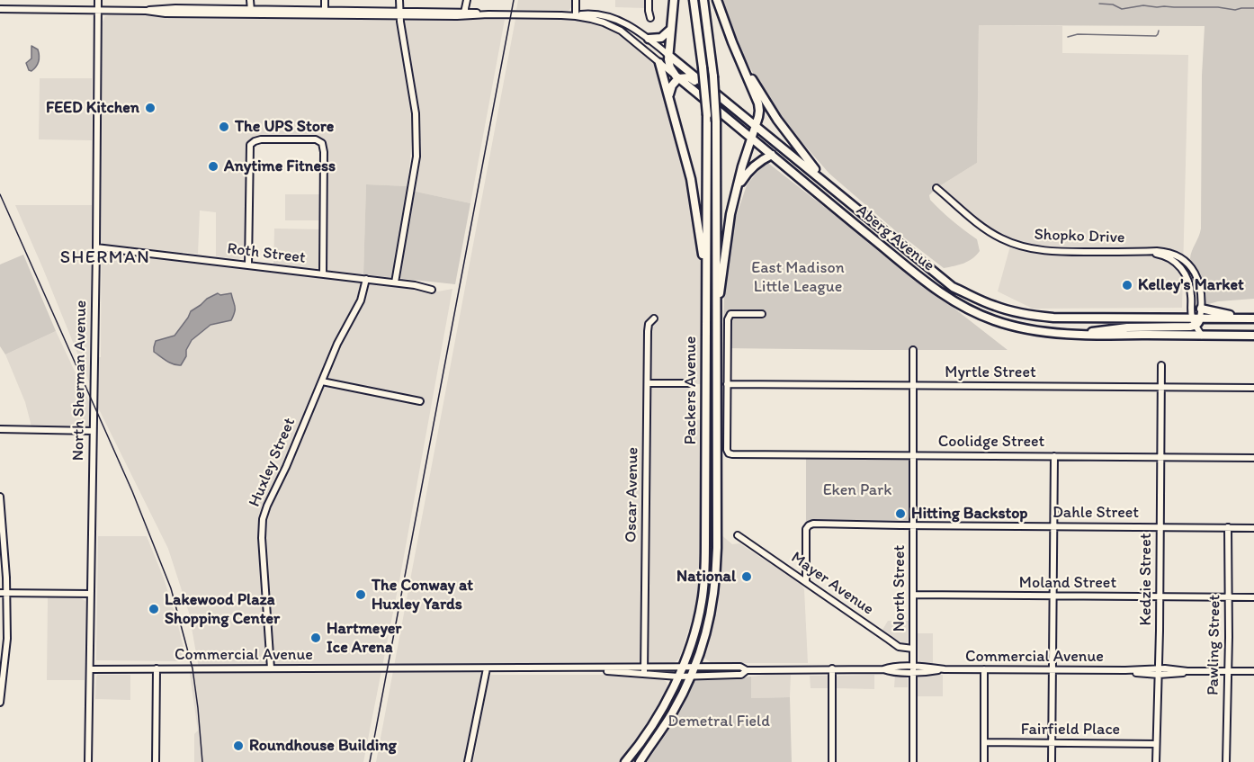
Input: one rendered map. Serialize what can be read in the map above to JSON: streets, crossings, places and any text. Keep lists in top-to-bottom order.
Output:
{
  "streets": {
    "main road": ["Aberg Avenue", "Packers Avenue"],
    "street": [
      "Shopko Drive",
      "Roth Street",
      "Myrtle Street",
      "North Sherman Avenue",
      "Coolidge Street",
      "Huxley Street",
      "Oscar Avenue",
      "Dahle Street",
      "Kedzie Street",
      "Moland Street",
      "Mayer Avenue",
      "North Street",
      "Pawling Street",
      "Commercial Avenue",
      "Fairfield Place"
    ]
  },
  "crossings": [
    ["Shopko Drive", "Aberg Avenue"],
    ["Aberg Avenue", "North Sherman Avenue"],
    ["Roth Street", "North Sherman Avenue"],
    ["Roth Street", "Huxley Street"],
    ["Myrtle Street", "Coolidge Street"],
    ["Myrtle Street", "Kedzie Street"],
    ["Myrtle Street", "North Street"],
    ["North Sherman Avenue", "Commercial Avenue"],
    ["Packers Avenue", "Commercial Avenue"],
    ["Coolidge Street", "Kedzie Street"],
    ["Coolidge Street", "North Street"],
    ["Huxley Street", "Commercial Avenue"],
    ["Oscar Avenue", "Commercial Avenue"],
    ["Dahle Street", "Kedzie Street"],
    ["Dahle Street", "Mayer Avenue"],
    ["Dahle Street", "North Street"],
    ["Dahle Street", "Pawling Street"],
    ["Kedzie Street", "Moland Street"],
    ["Kedzie Street", "Commercial Avenue"],
    ["Kedzie Street", "Fairfield Place"],
    ["Moland Street", "North Street"],
    ["Moland Street", "Pawling Street"],
    ["Mayer Avenue", "North Street"],
    ["North Street", "Commercial Avenue"],
    ["Pawling Street", "Commercial Avenue"]
  ],
  "districts": ["SHERMAN"],
  "parks": ["East Madison Little League", "Eken Park", "Demetral Field"],
  "places": [
    "FEED Kitchen",
    "The UPS Store",
    "Anytime Fitness",
    "Kelley's Market",
    "Hitting Backstop",
    "National",
    "The Conway at Huxley Yards",
    "Lakewood Plaza Shopping Center",
    "Hartmeyer Ice Arena",
    "Roundhouse Building"
  ]
}
